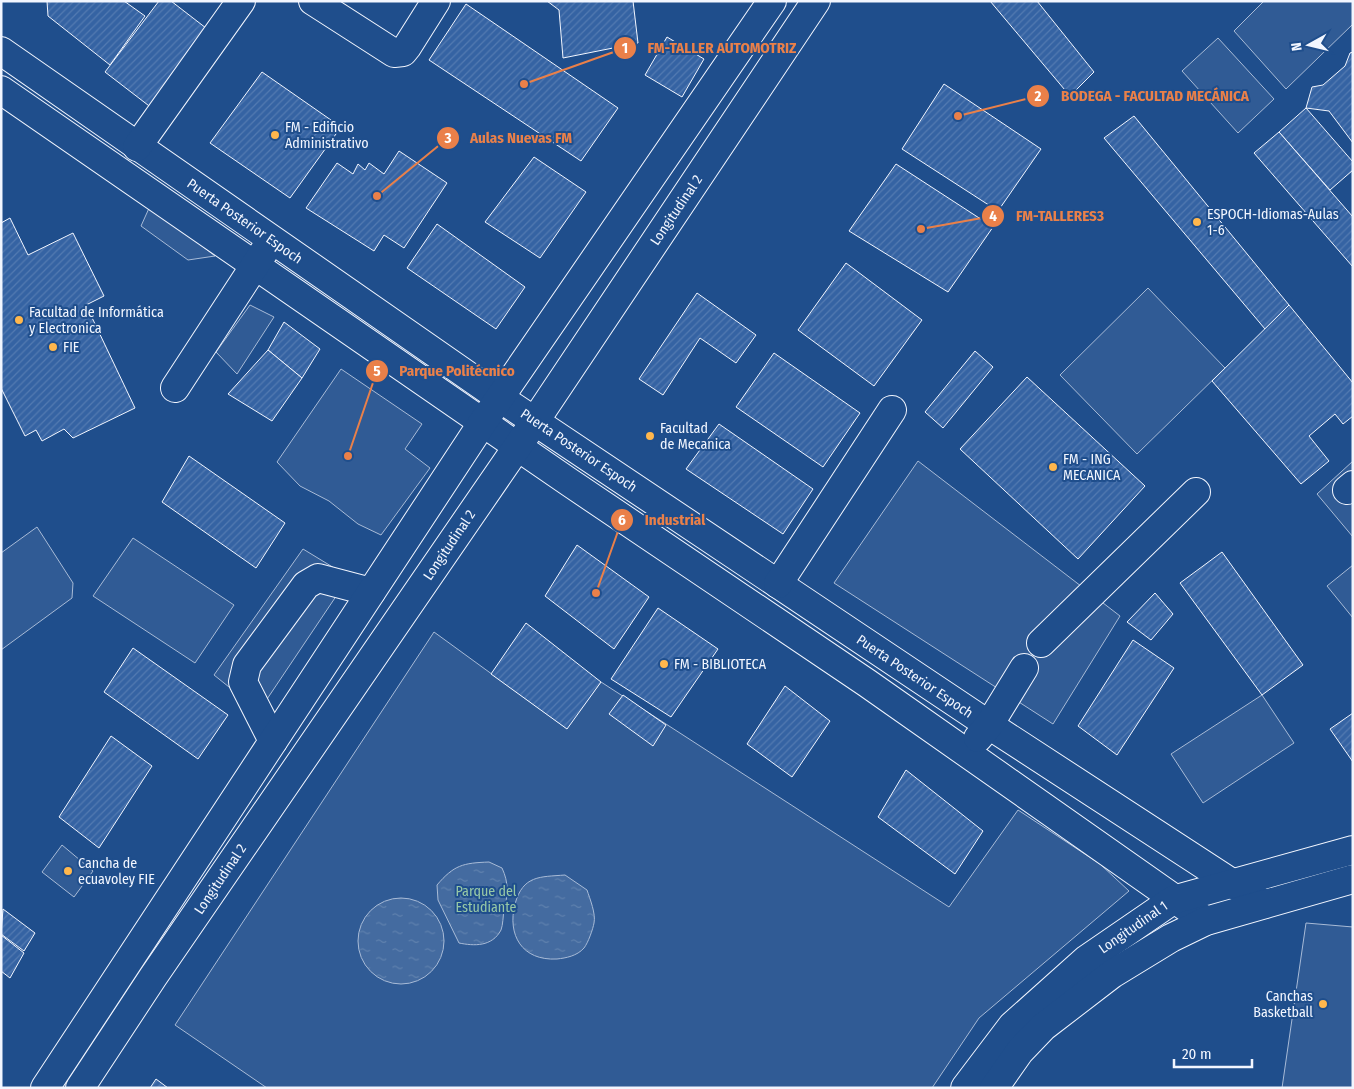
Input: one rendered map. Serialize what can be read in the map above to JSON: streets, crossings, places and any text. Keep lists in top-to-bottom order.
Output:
{
  "streets": {
    "street": ["Longitudinal 2", "Puerta Posterior Espoch", "Longitudinal 1"]
  },
  "crossings": [
    ["Longitudinal 2", "Puerta Posterior Espoch"],
    ["Puerta Posterior Espoch", "Longitudinal 1"]
  ],
  "parks": ["Parque del Estudiante"],
  "places": [
    "FM-TALLER AUTOMOTRIZ",
    "BODEGA - FACULTAD MECÁNICA",
    "FM - Edificio Administrativo",
    "Aulas Nuevas FM",
    "ESPOCH-Idiomas-Aulas 1-6",
    "FM-TALLERES3",
    "Facultad de Informática y Electronica",
    "FIE",
    "Facultad de Mecanica",
    "Parque Politécnico",
    "FM - ING MECANICA",
    "Industrial",
    "FM - BIBLIOTECA",
    "Cancha de ecuavoley FIE",
    "Canchas Basketball"
  ],
  "scale_bar": "20 m",
  "north": "left"
}
